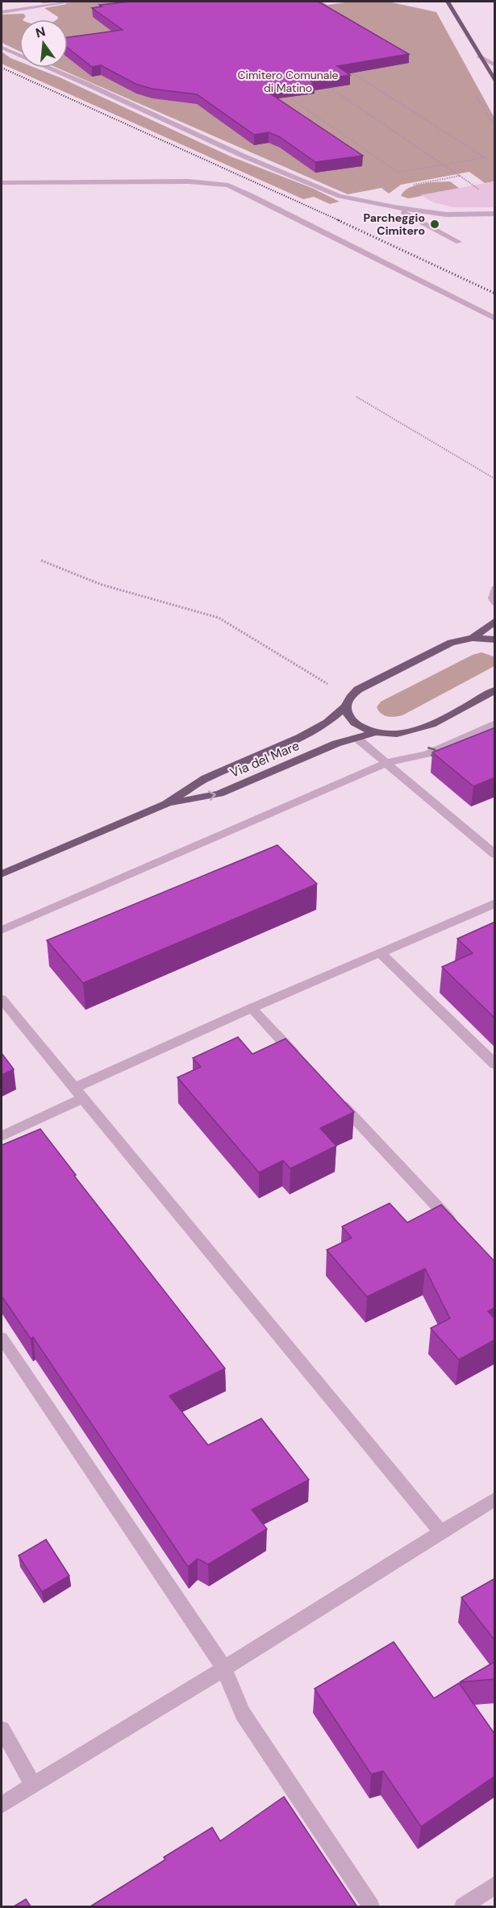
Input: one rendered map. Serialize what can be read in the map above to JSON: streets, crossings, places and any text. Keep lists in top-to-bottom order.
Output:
{
  "streets": {
    "main road": ["Via del Mare"]
  },
  "parks": ["Cimitero Comunale di Matino"],
  "places": ["Parcheggio Cimitero"],
  "north": "top"
}
